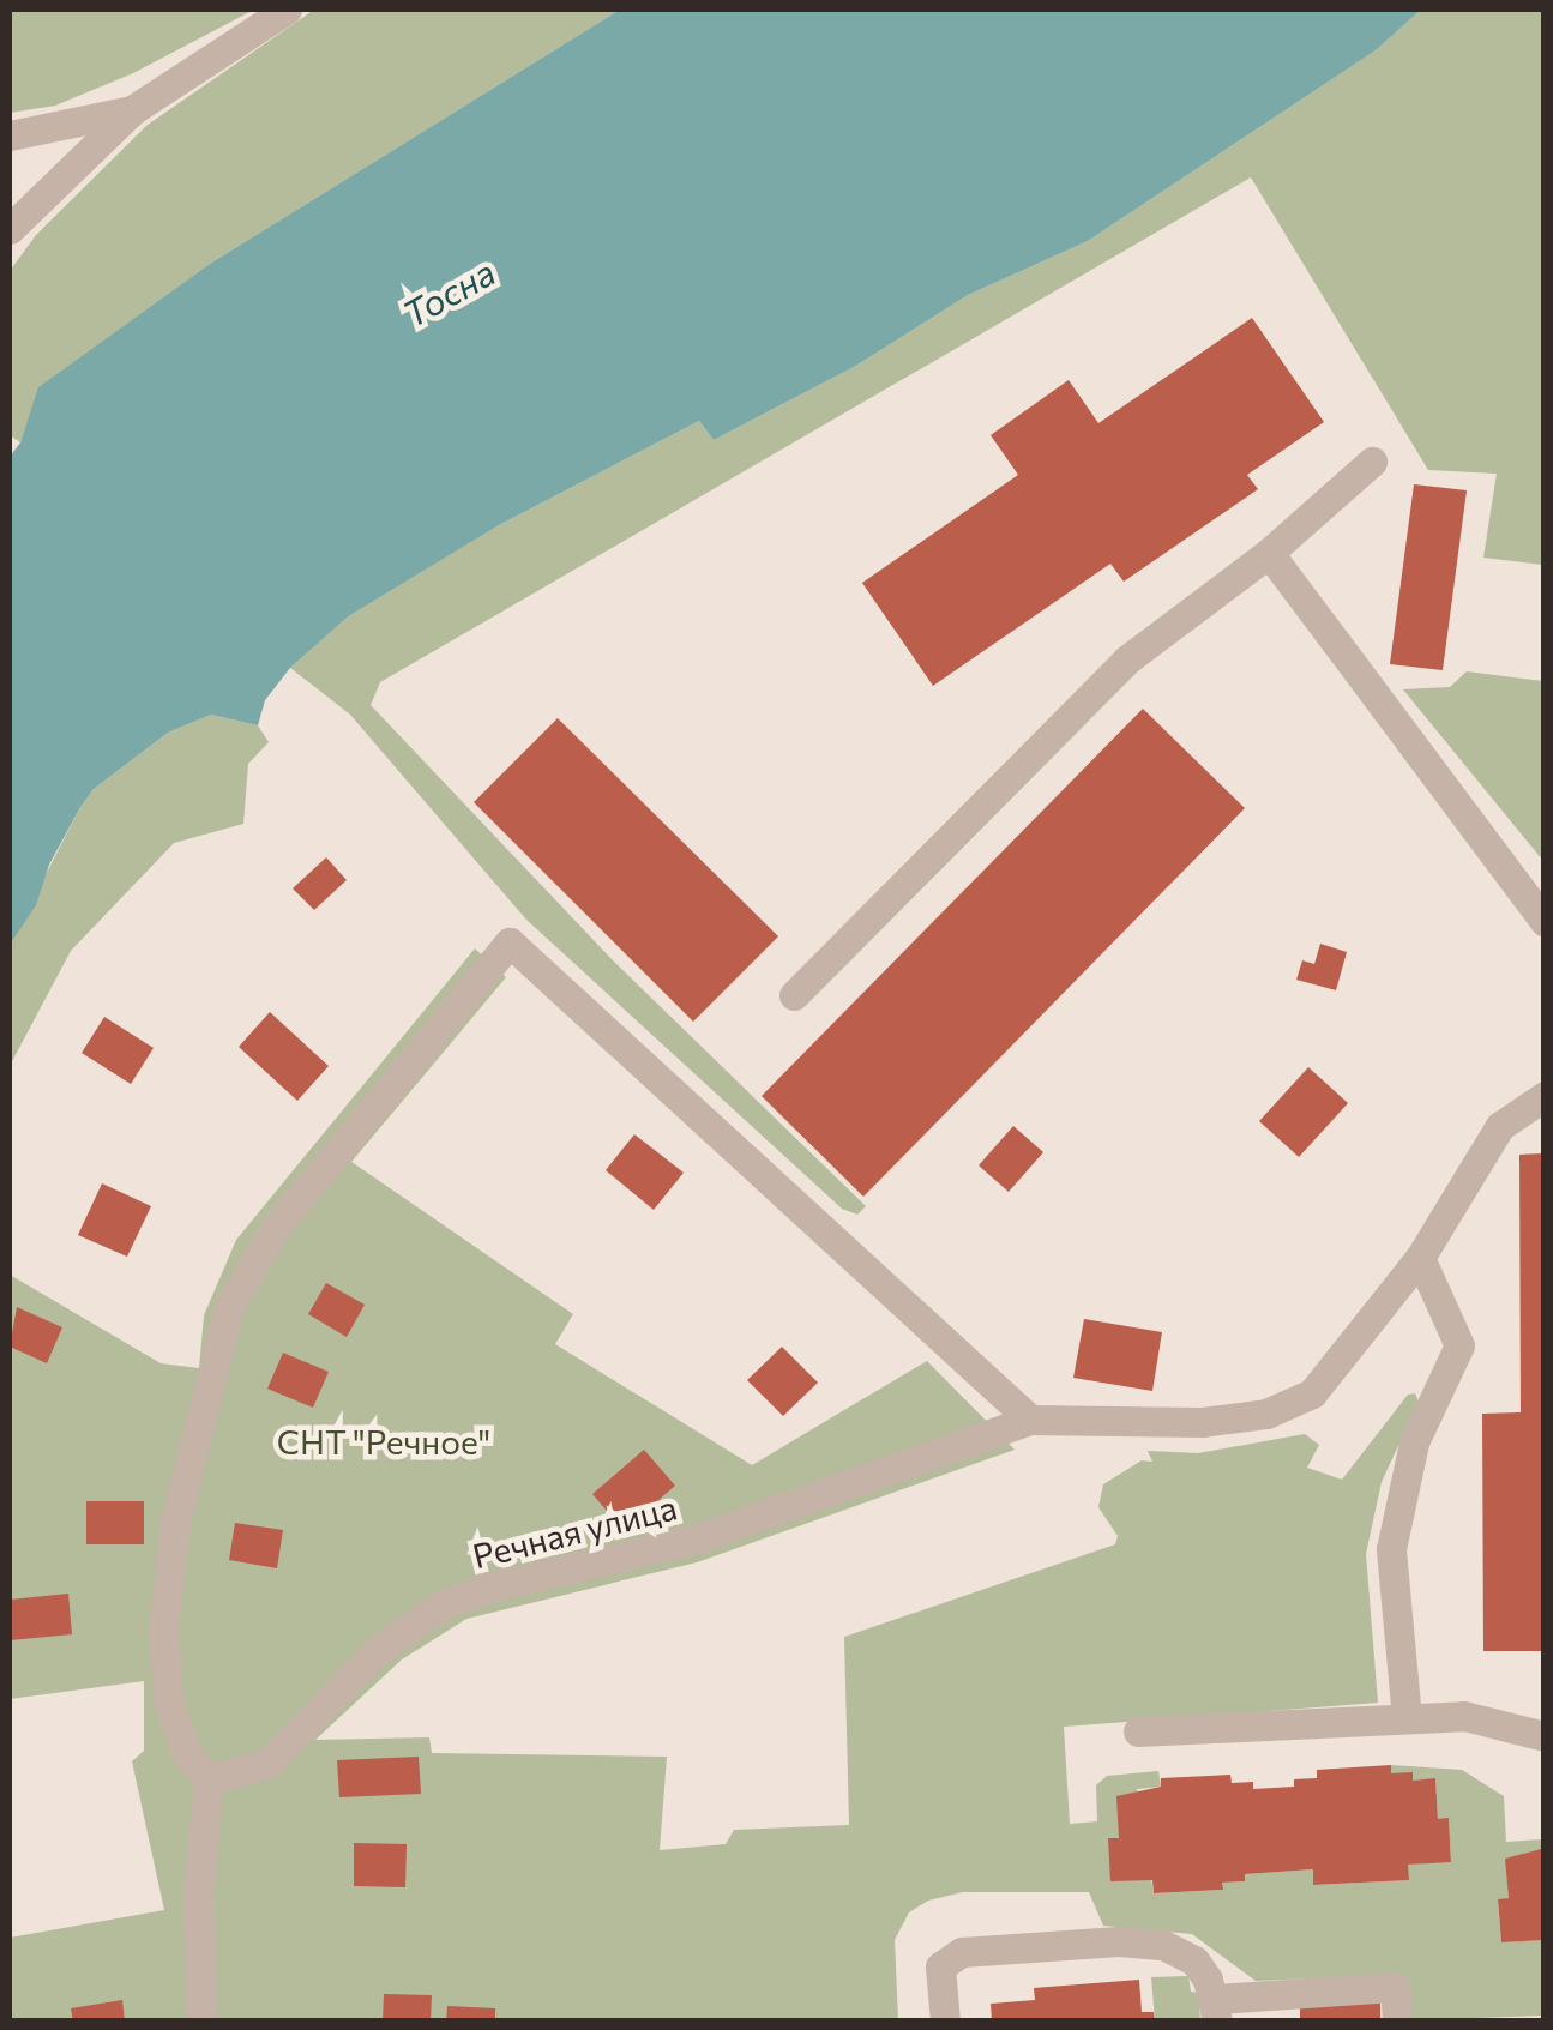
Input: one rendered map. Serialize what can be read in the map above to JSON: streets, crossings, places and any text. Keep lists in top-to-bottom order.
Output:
{
  "streets": {
    "street": ["Речная улица"]
  },
  "water": ["Тосна"],
  "parks": ["СНТ \"Речное\""]
}
